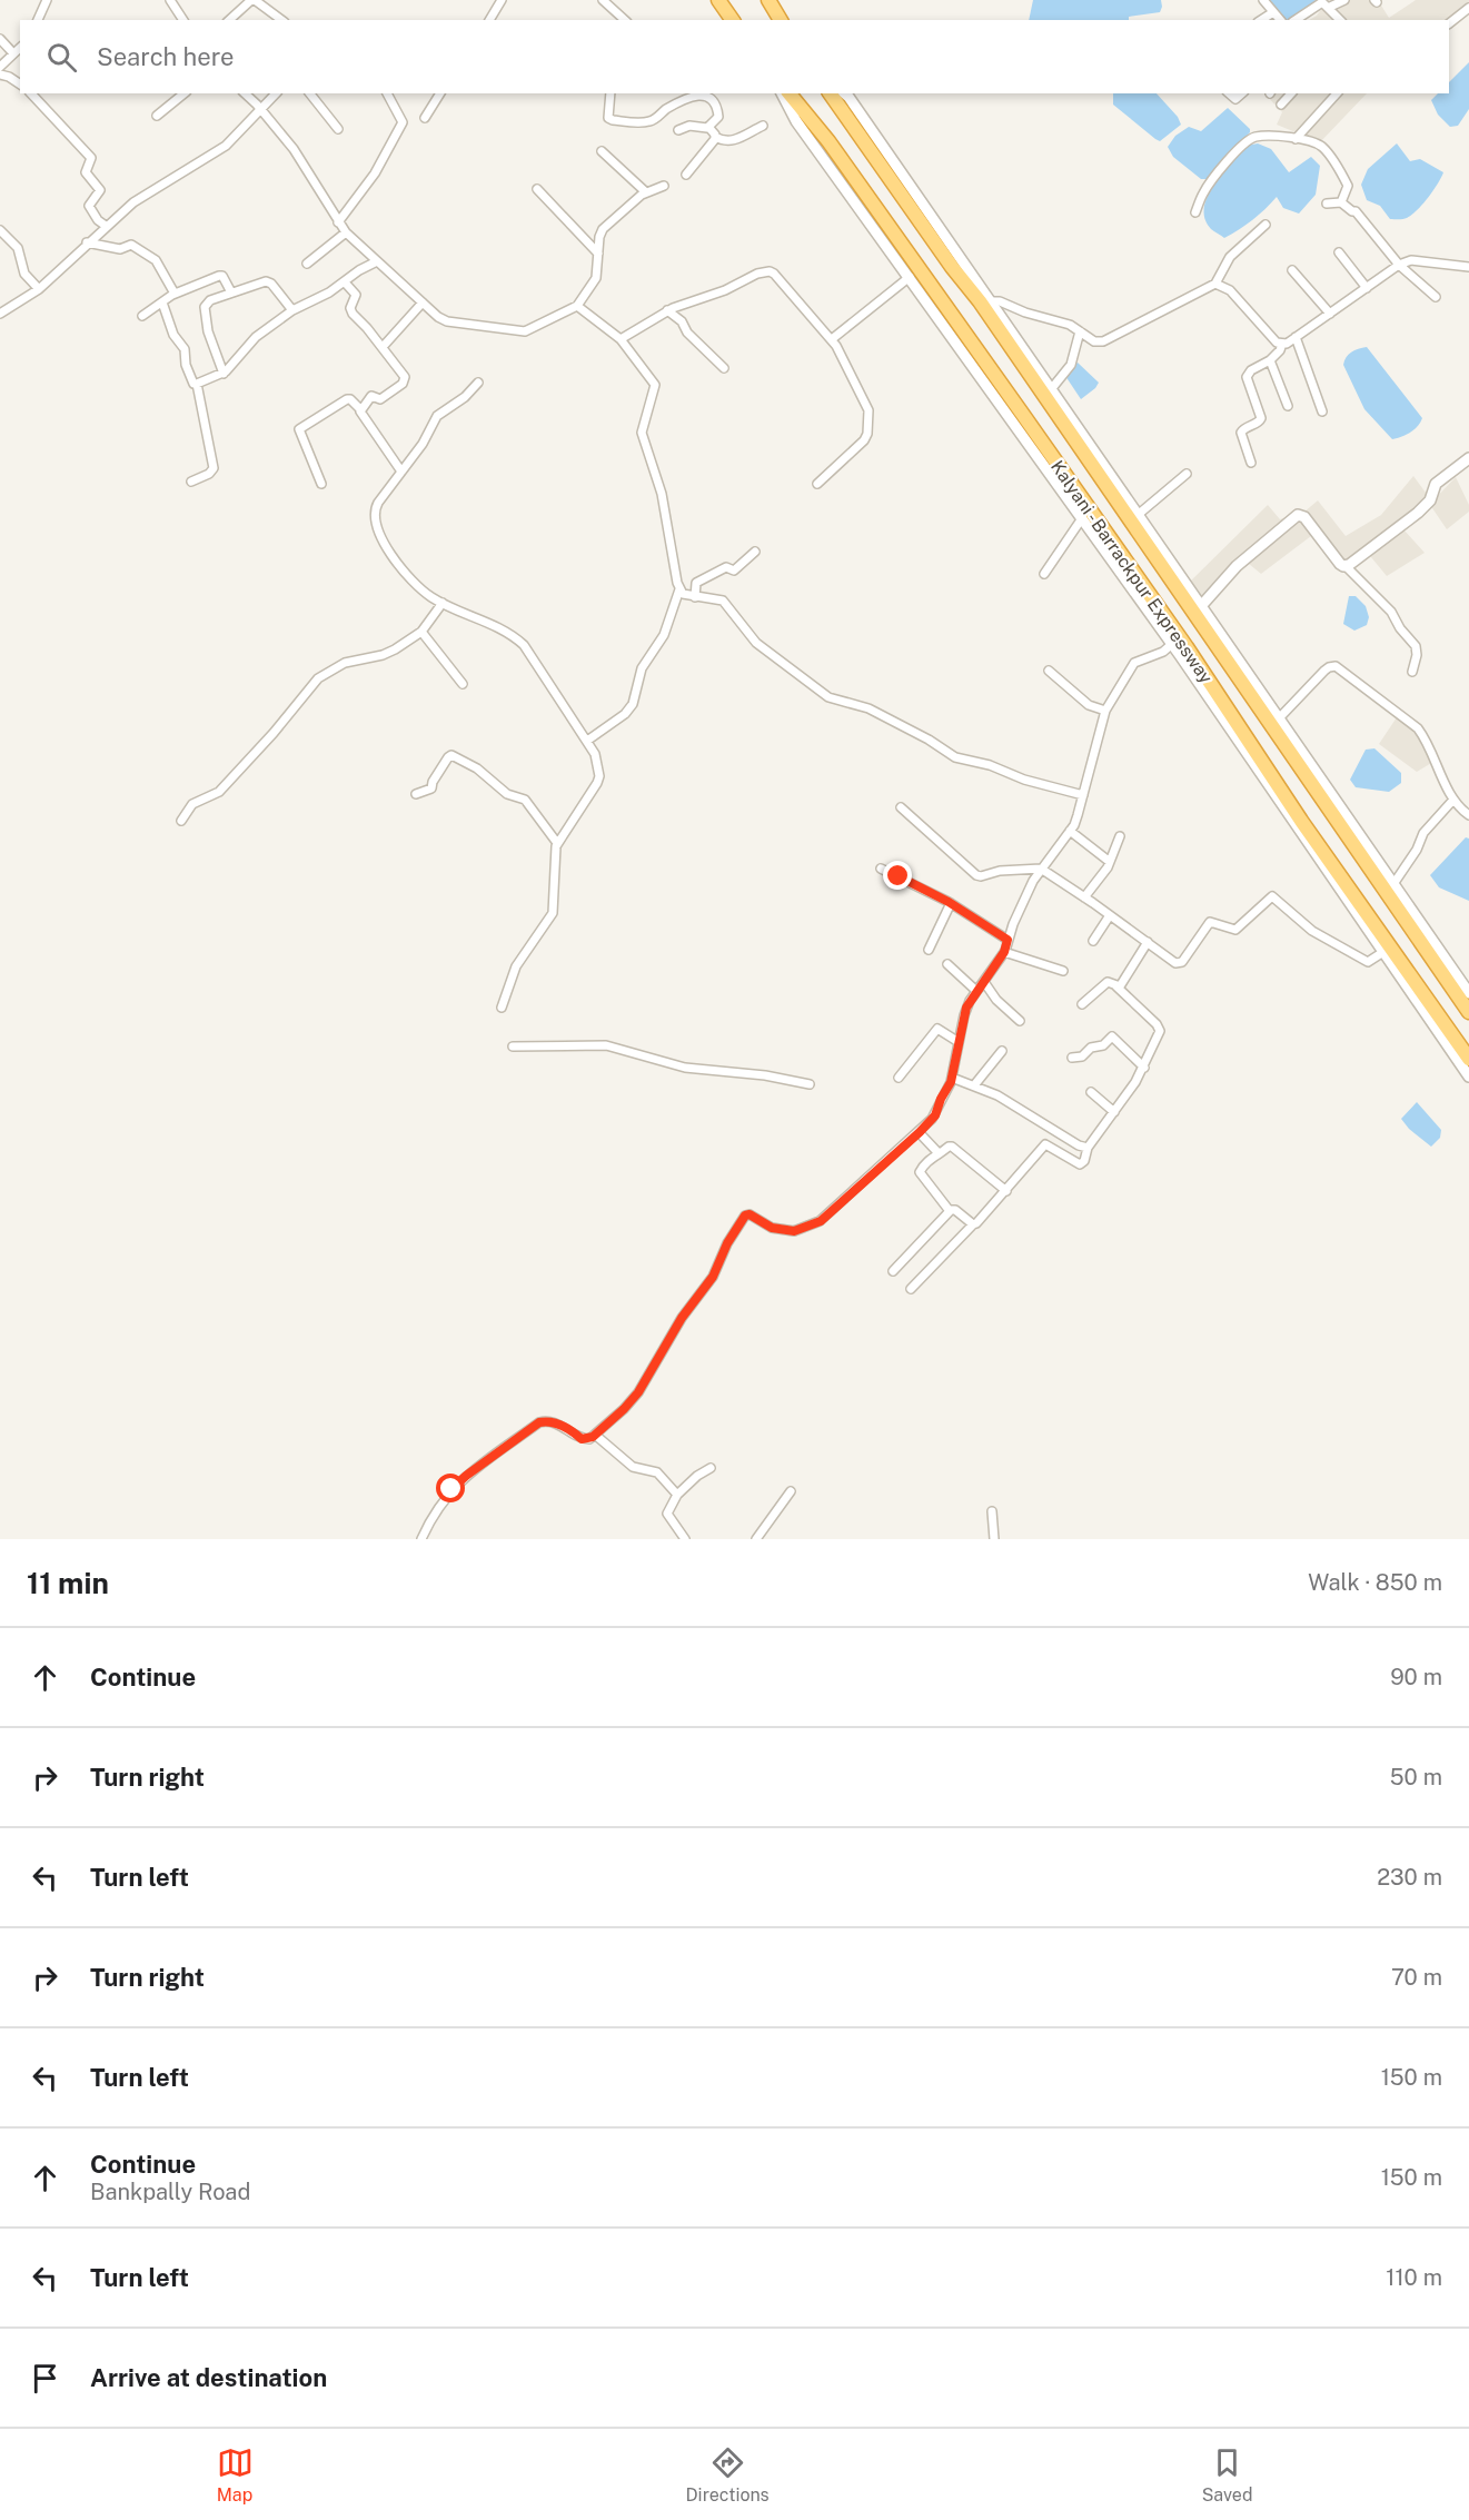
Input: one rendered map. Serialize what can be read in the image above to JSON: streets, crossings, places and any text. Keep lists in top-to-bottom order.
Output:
{
  "streets": {
    "highway": ["Kalyani - Barrackpur Expressway"]
  },
  "page": {
    "search": "Search here",
    "heading": ["11 min", "Walk · 850 m"],
    "list": [
      ["Continue", "90 m"],
      ["Turn right", "50 m"],
      ["Turn left", "230 m"],
      ["Turn right", "70 m"],
      ["Turn left", "150 m"],
      ["Continue", "Bankpally Road", "150 m"],
      ["Turn left", "110 m"],
      "Arrive at destination"
    ],
    "nav": ["Map", "Directions", "Saved"]
  }
}
